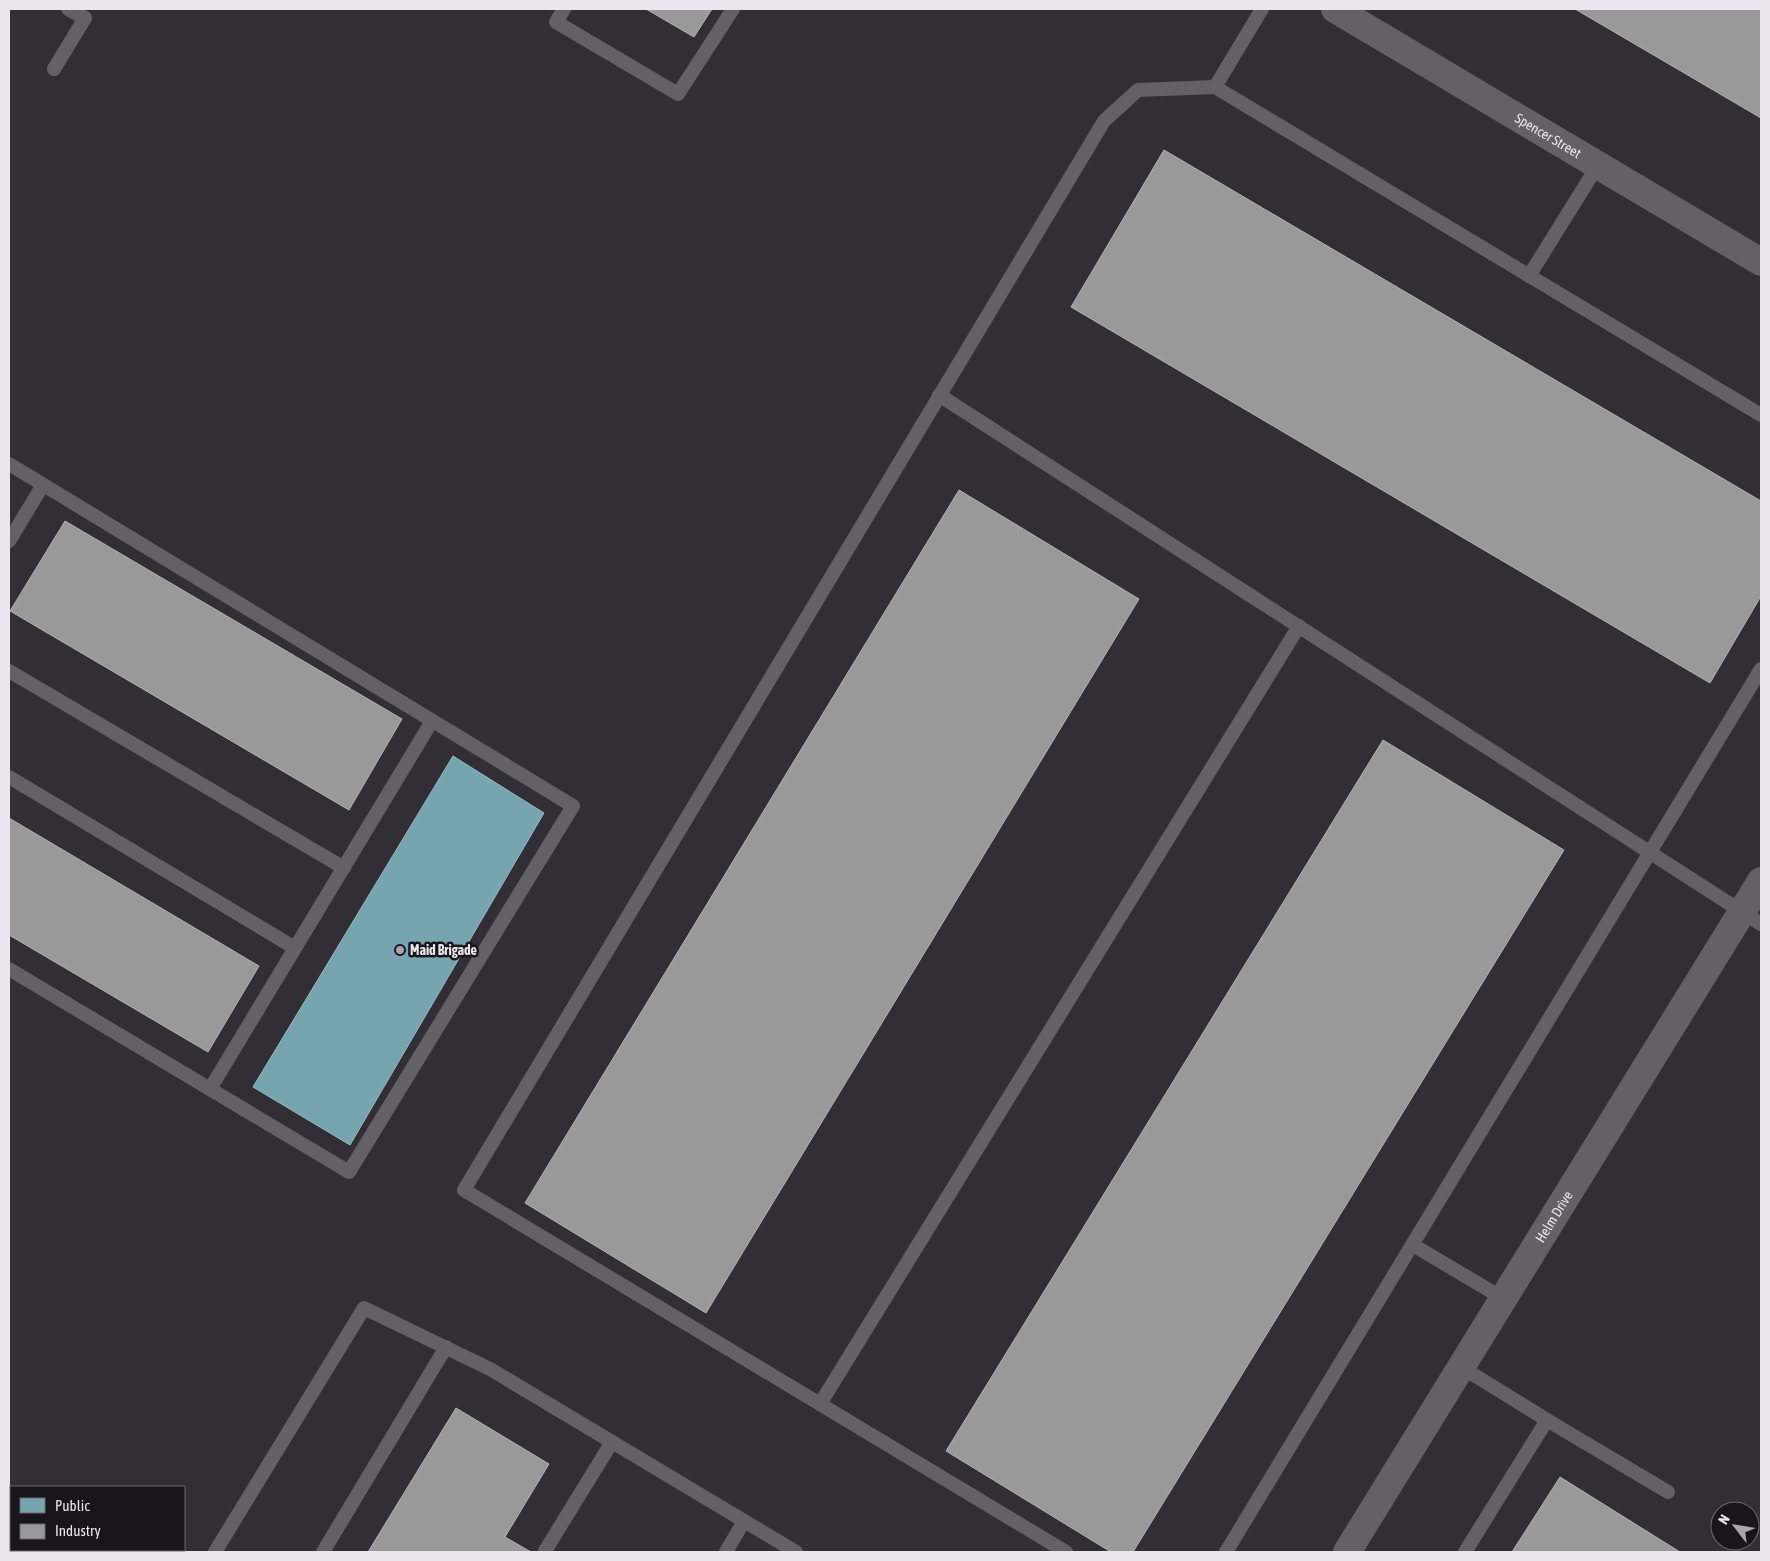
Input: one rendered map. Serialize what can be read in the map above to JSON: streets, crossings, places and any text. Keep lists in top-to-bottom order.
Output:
{
  "streets": {
    "street": ["Spencer Street", "Helm Drive"]
  },
  "places": ["Maid Brigade"],
  "legend": ["Public", "Industry"],
  "north": "top left"
}
